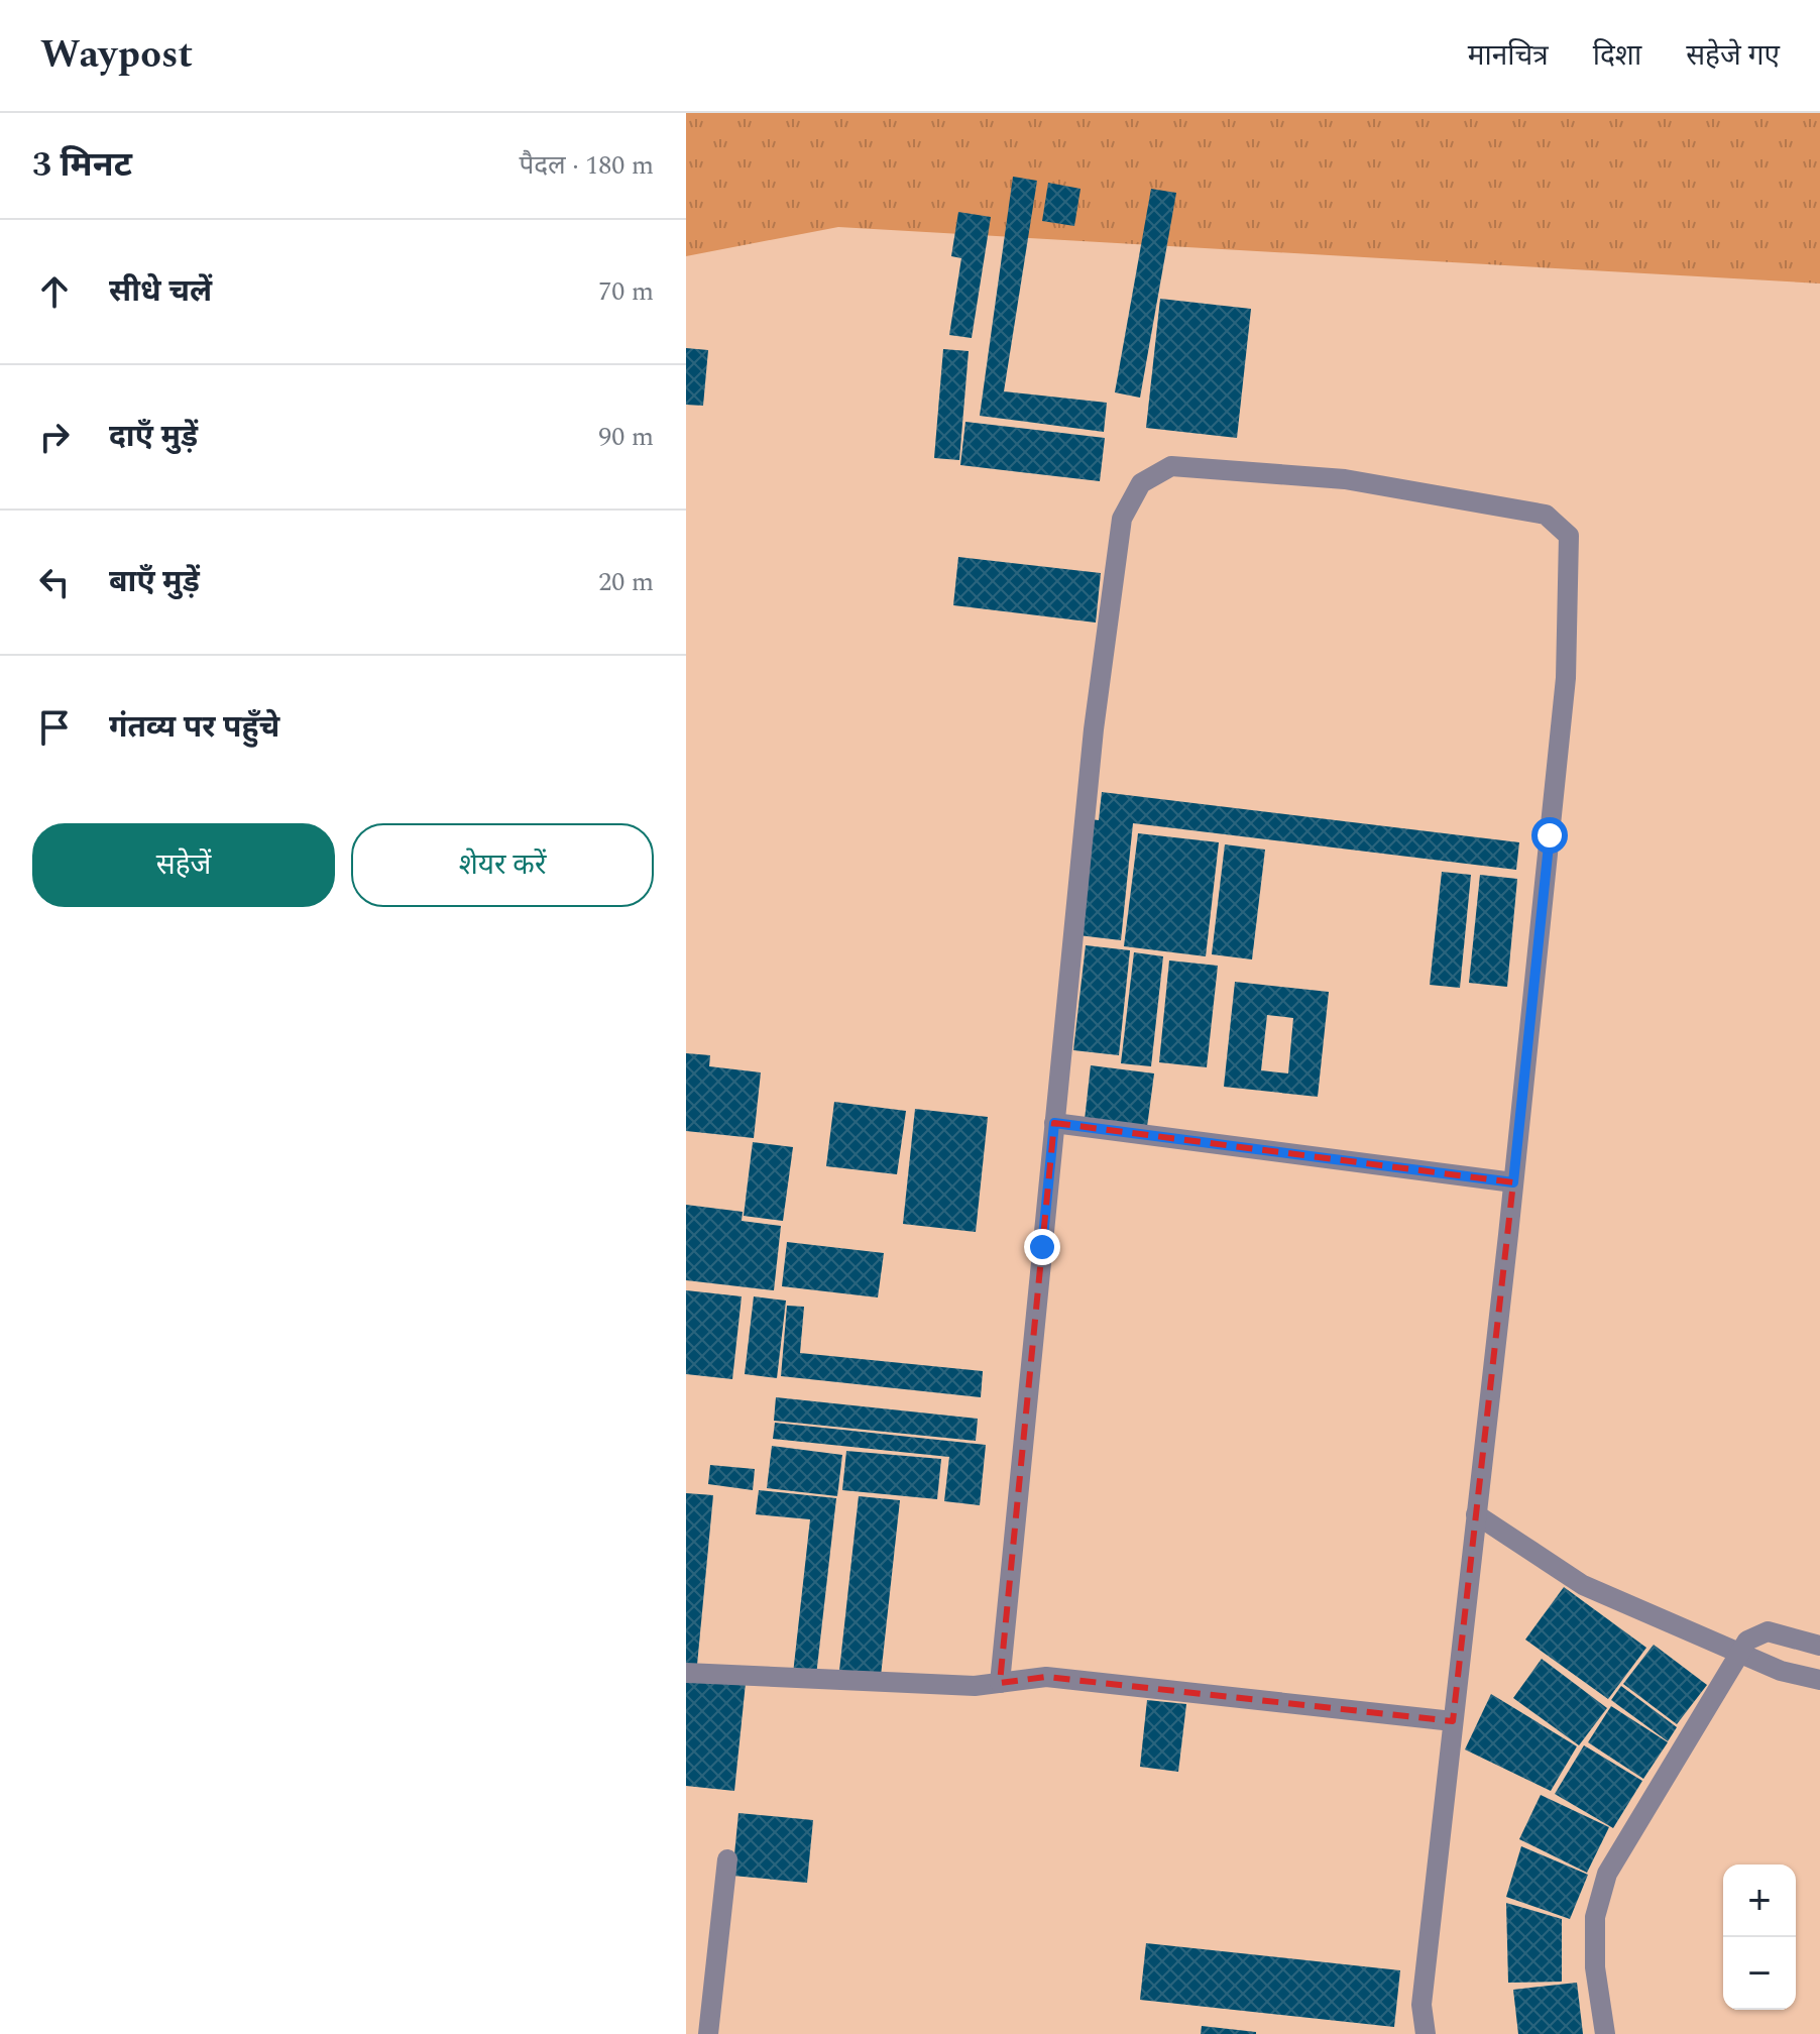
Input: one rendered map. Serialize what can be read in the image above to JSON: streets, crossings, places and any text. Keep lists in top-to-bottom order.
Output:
{
  "page": {
    "header": "Waypost",
    "nav": ["मानचित्र", "दिशा", "सहेजे गए"],
    "heading": ["3 मिनट", "पैदल · 180 m"],
    "list": [
      ["सीधे चलें", "70 m"],
      ["दाएँ मुड़ें", "90 m"],
      ["बाएँ मुड़ें", "20 m"],
      "गंतव्य पर पहुँचे"
    ],
    "buttons": ["सहेजें", "शेयर करें"],
    "map_buttons": ["+", "−"]
  }
}
